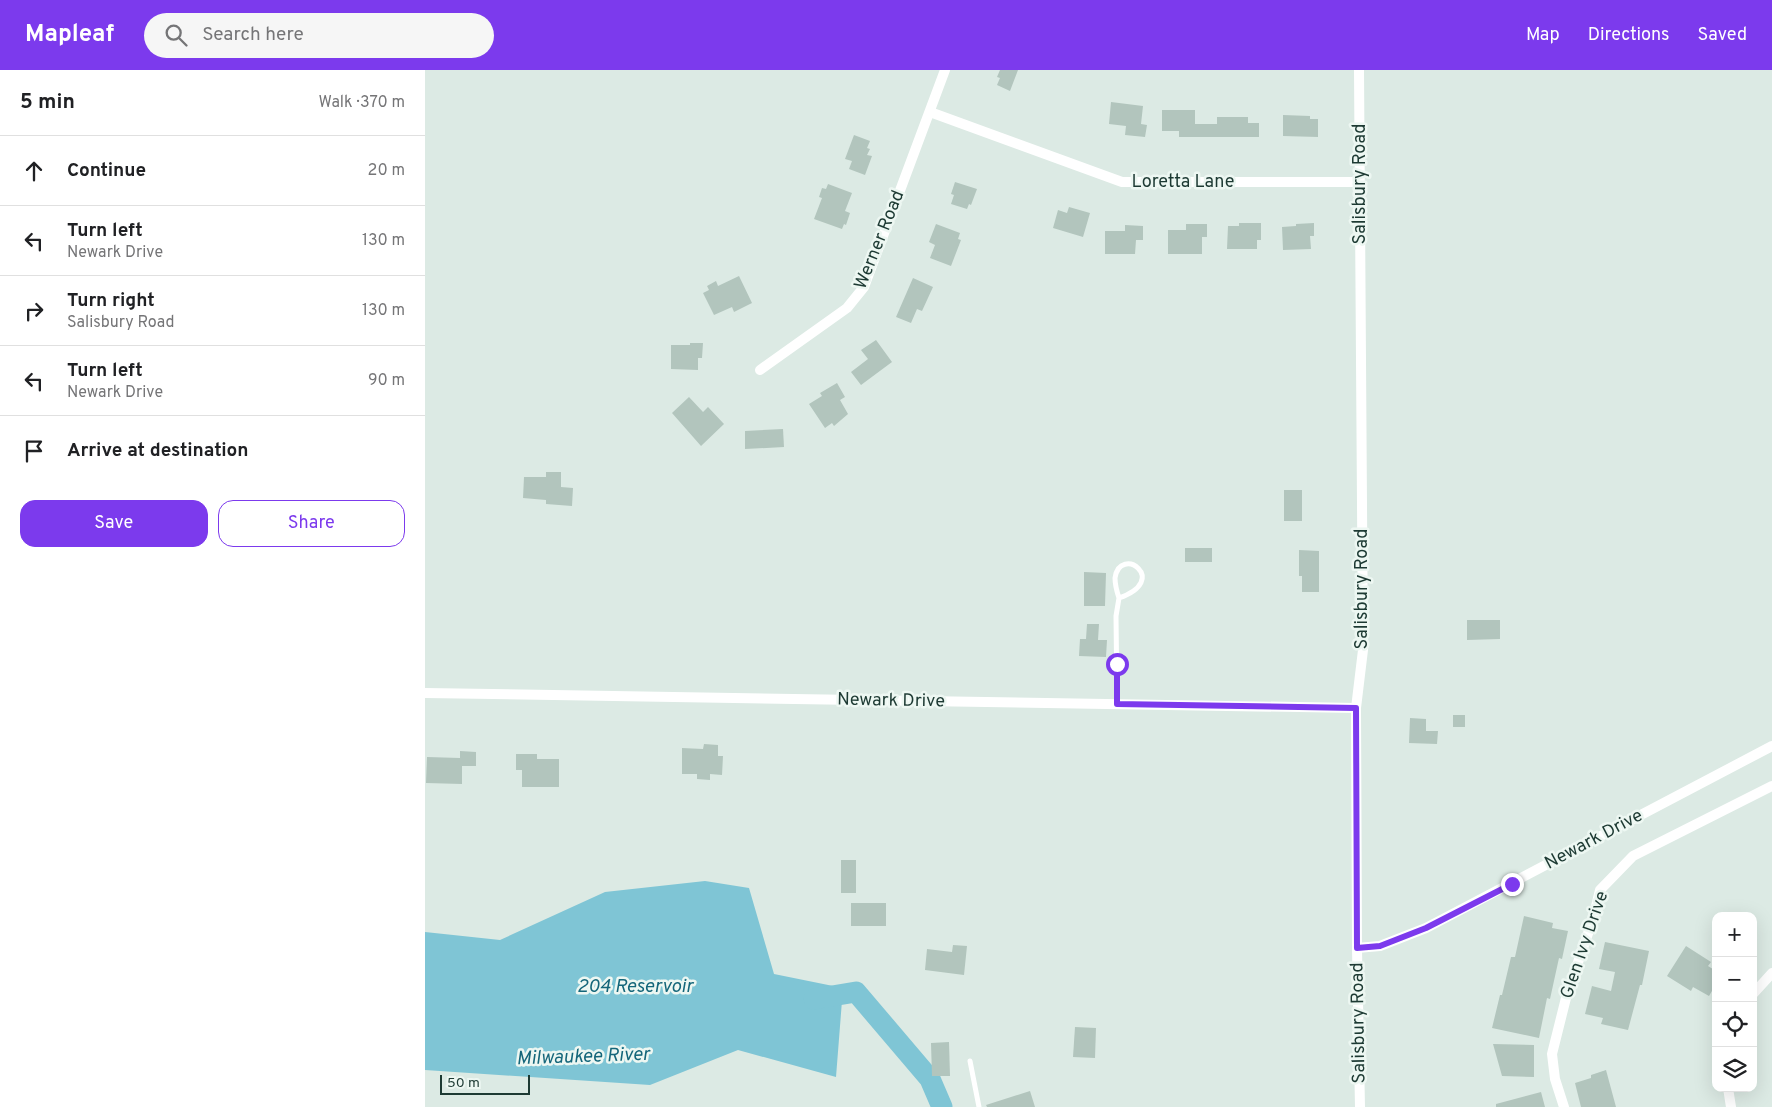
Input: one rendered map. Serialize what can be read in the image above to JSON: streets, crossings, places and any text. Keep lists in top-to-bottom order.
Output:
{
  "streets": {
    "street": [
      "Loretta Lane",
      "Salisbury Road",
      "Werner Road",
      "Newark Drive",
      "Glen Ivy Drive"
    ]
  },
  "crossings": [
    ["Loretta Lane", "Salisbury Road"],
    ["Loretta Lane", "Werner Road"],
    ["Salisbury Road", "Newark Drive"]
  ],
  "water": ["204 Reservoir", "Milwaukee River"],
  "scale_bar": "50 m",
  "page": {
    "header": "Mapleaf",
    "search": "Search here",
    "nav": ["Map", "Directions", "Saved"],
    "heading": ["5 min", "Walk · 370 m"],
    "list": [
      ["Continue", "20 m"],
      ["Turn left", "Newark Drive", "130 m"],
      ["Turn right", "Salisbury Road", "130 m"],
      ["Turn left", "Newark Drive", "90 m"],
      "Arrive at destination"
    ],
    "buttons": ["Save", "Share"],
    "map_buttons": ["+", "−"],
    "scale": "50 m"
  }
}
